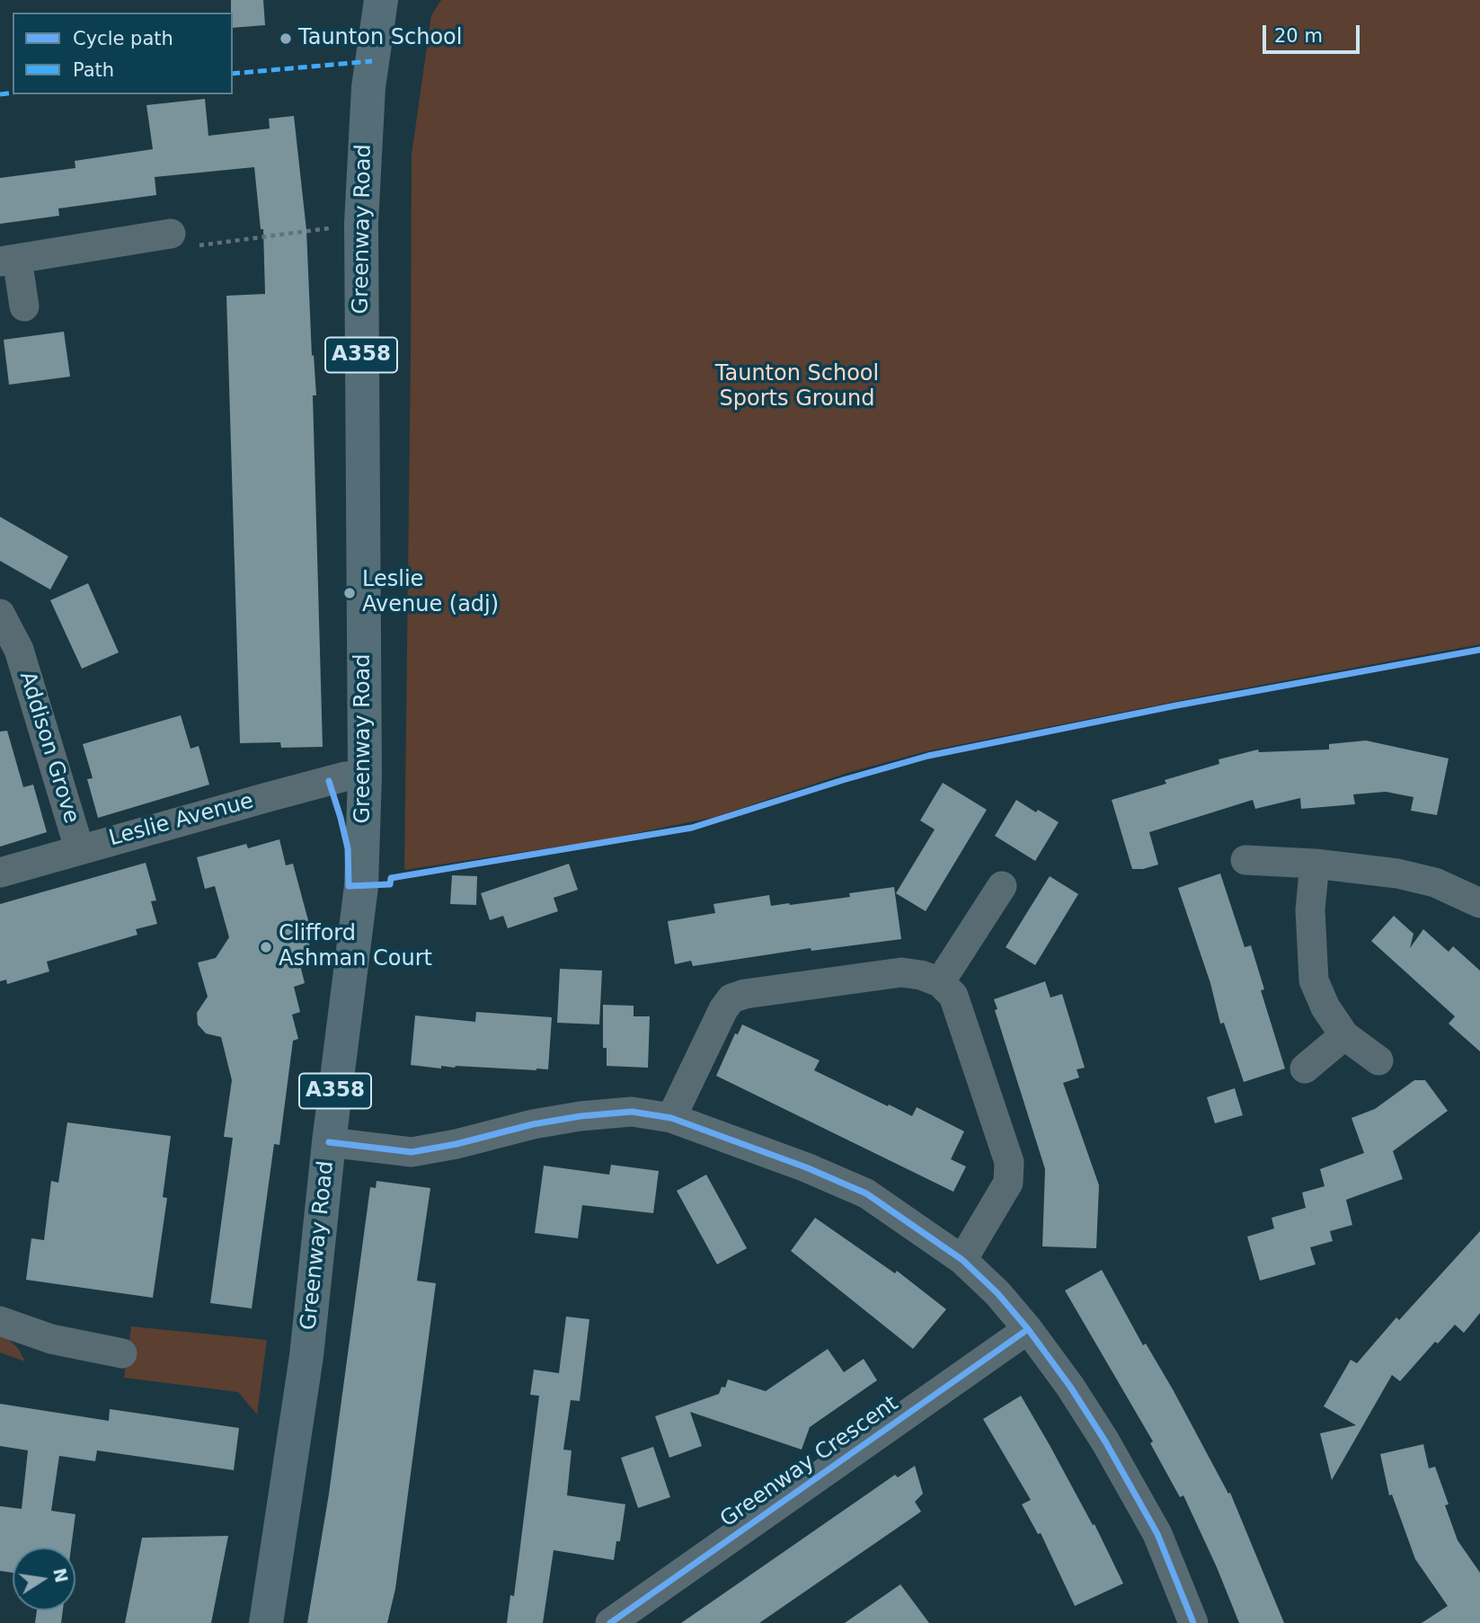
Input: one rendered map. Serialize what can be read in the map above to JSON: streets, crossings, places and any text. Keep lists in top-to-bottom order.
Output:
{
  "streets": {
    "main road": ["Greenway Road", "A358"],
    "street": ["Addison Grove", "Leslie Avenue", "Greenway Crescent"]
  },
  "crossings": [
    ["Greenway Road", "Leslie Avenue"],
    ["Addison Grove", "Leslie Avenue"]
  ],
  "parks": ["Taunton School Sports Ground"],
  "places": ["Taunton School", "Leslie Avenue (adj)", "Clifford Ashman Court"],
  "legend": ["Cycle path", "Path"],
  "scale_bar": "20 m",
  "north": "right"
}
